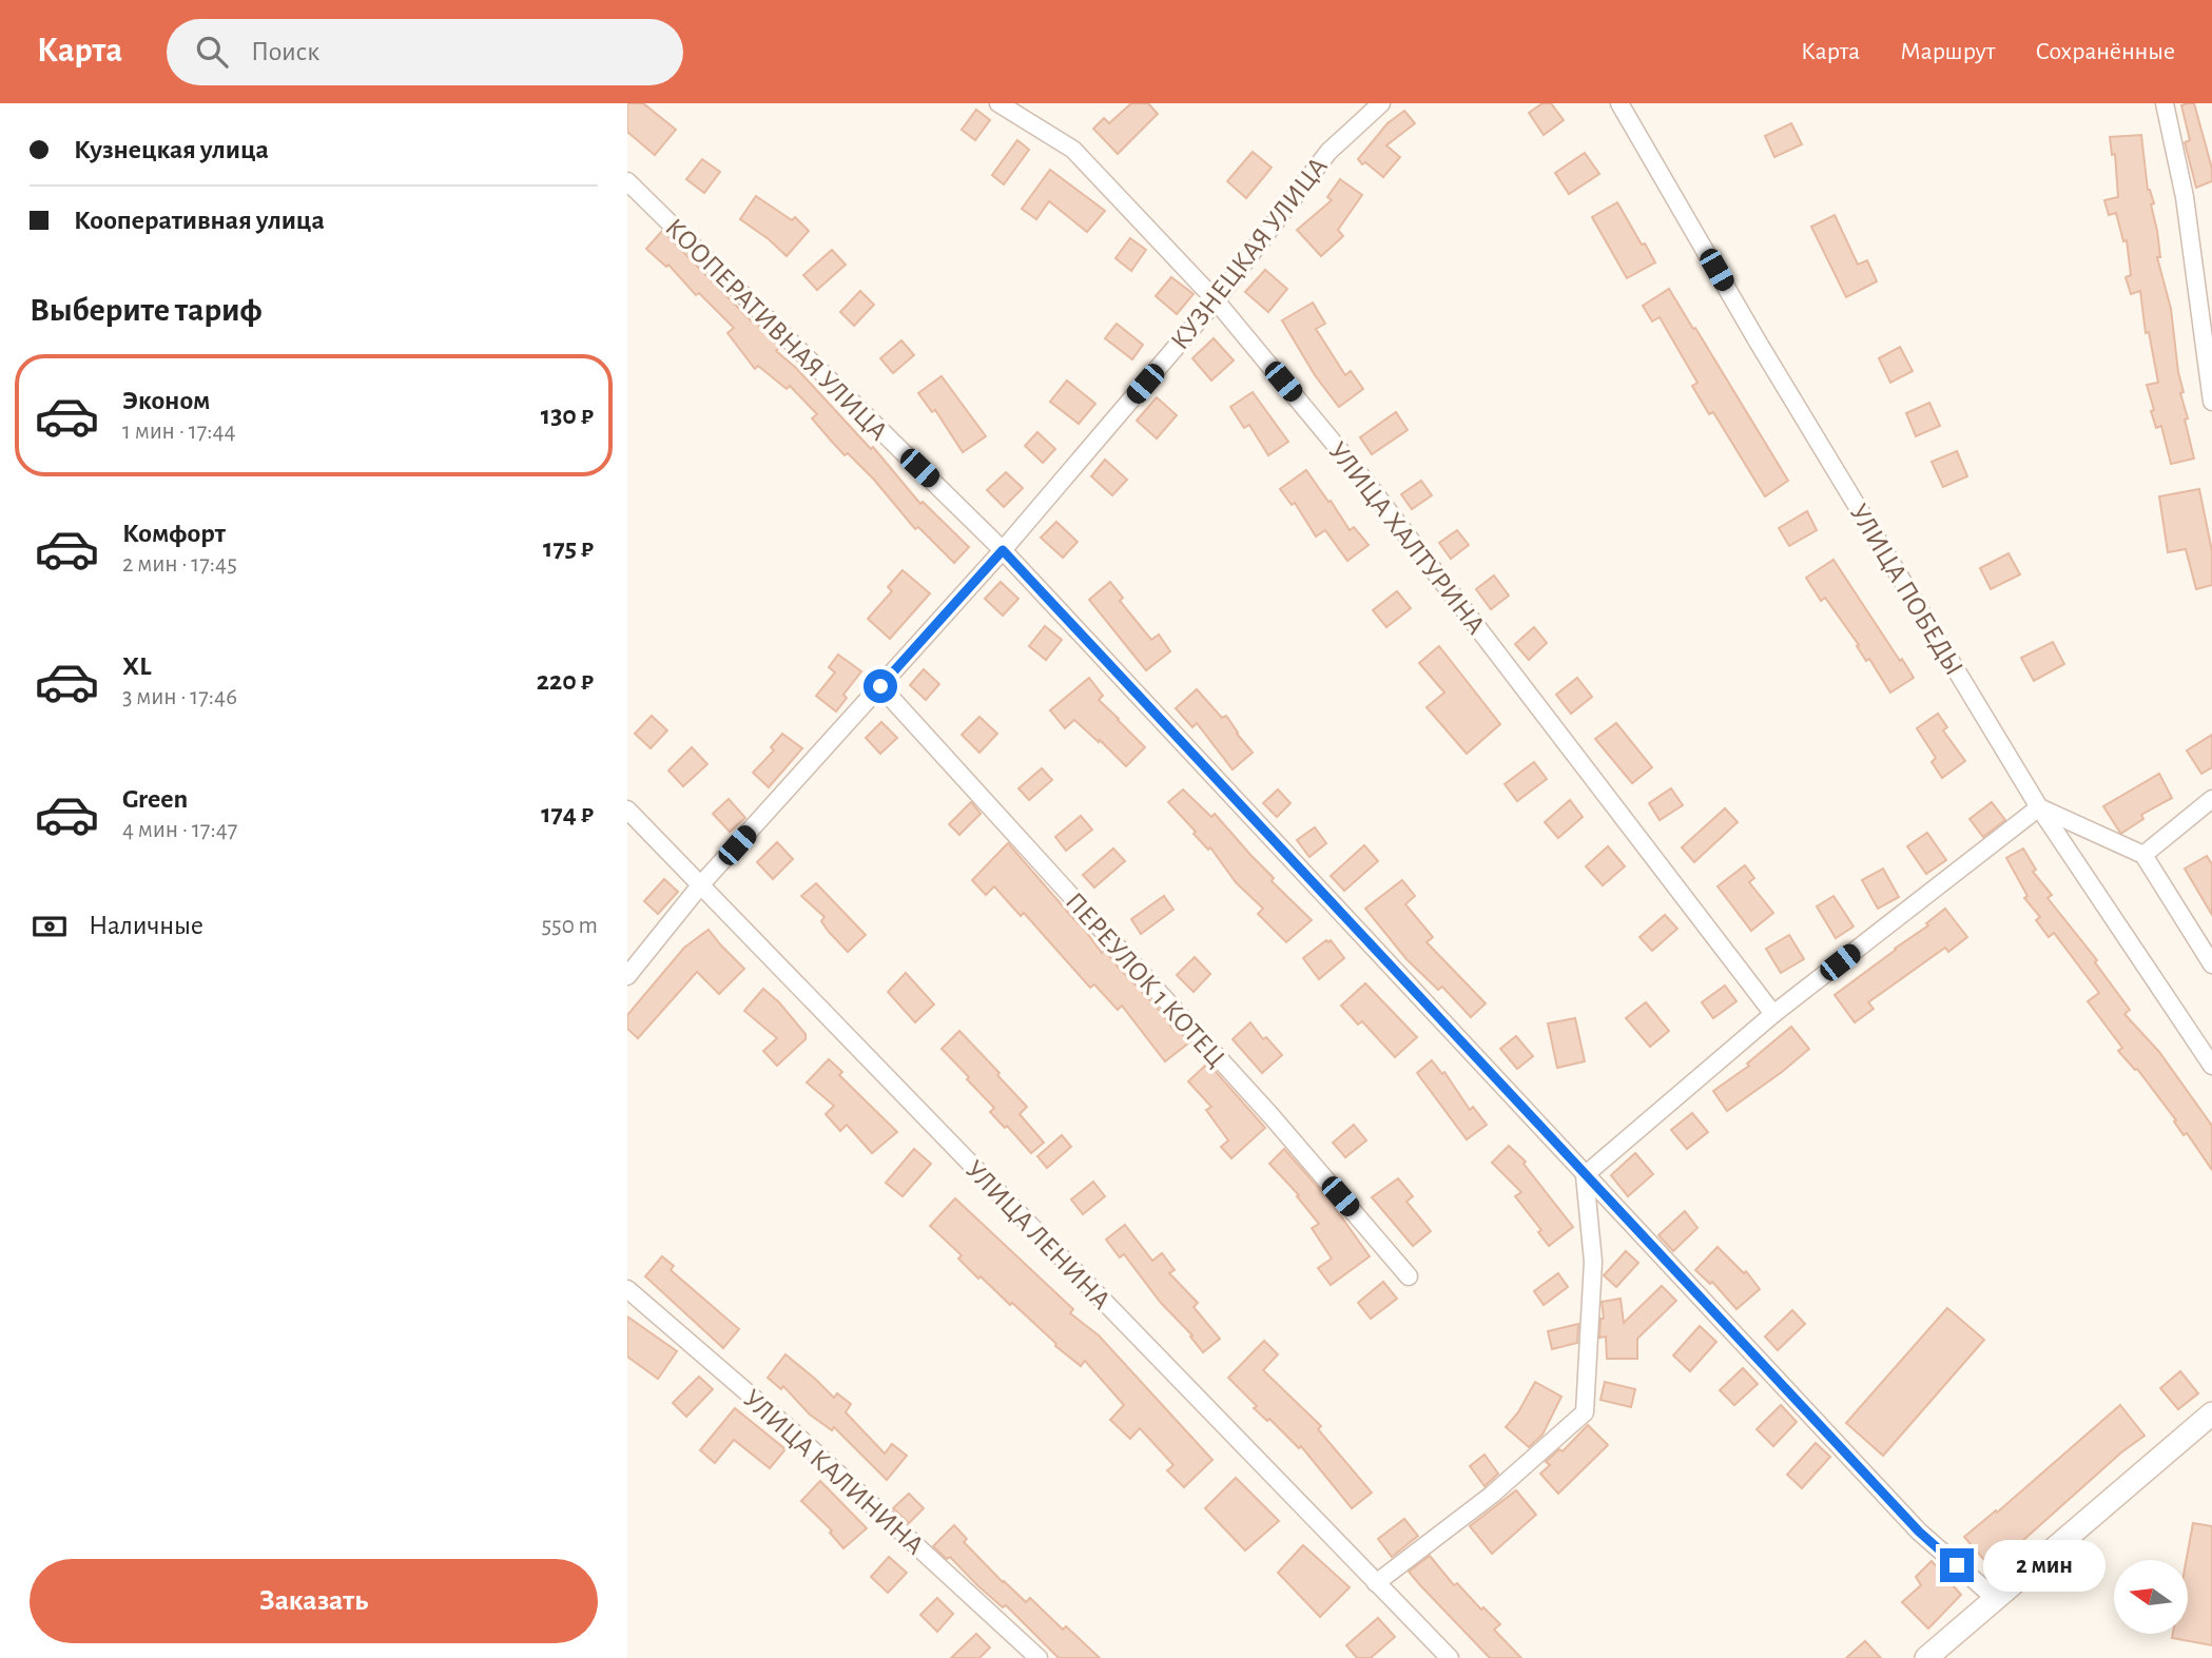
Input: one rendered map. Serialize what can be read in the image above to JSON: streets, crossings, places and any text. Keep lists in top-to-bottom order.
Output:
{
  "streets": {
    "street": [
      "КУЗНЕЦКАЯ УЛИЦА",
      "КООПЕРАТИВНАЯ УЛИЦА",
      "УЛИЦА ХАЛТУРИНА",
      "УЛИЦА ПОБЕДЫ",
      "ПЕРЕУЛОК 1 КОТЕЦ",
      "УЛИЦА ЛЕНИНА",
      "УЛИЦА КАЛИНИНА"
    ]
  },
  "crossings": [
    ["КУЗНЕЦКАЯ УЛИЦА", "КООПЕРАТИВНАЯ УЛИЦА"],
    ["КУЗНЕЦКАЯ УЛИЦА", "УЛИЦА ХАЛТУРИНА"],
    ["КУЗНЕЦКАЯ УЛИЦА", "ПЕРЕУЛОК 1 КОТЕЦ"],
    ["КУЗНЕЦКАЯ УЛИЦА", "УЛИЦА ЛЕНИНА"]
  ],
  "north": "left",
  "page": {
    "header": "Карта",
    "search": "Поиск",
    "nav": ["Карта", "Маршрут", "Сохранённые"],
    "banner": ["Кузнецкая улица", "Кооперативная улица"],
    "heading": "Выберите тариф",
    "list": [
      {
        "name": "Эконом",
        "note": "1 мин · 17:44",
        "value": "130 ₽"
      },
      {
        "name": "Комфорт",
        "note": "2 мин · 17:45",
        "value": "175 ₽"
      },
      {
        "name": "XL",
        "note": "3 мин · 17:46",
        "value": "220 ₽"
      },
      {
        "name": "Green",
        "note": "4 мин · 17:47",
        "value": "174 ₽"
      }
    ],
    "pay": ["Наличные", "550 m"],
    "bubble": "2 мин",
    "buttons": "Заказать"
  }
}
